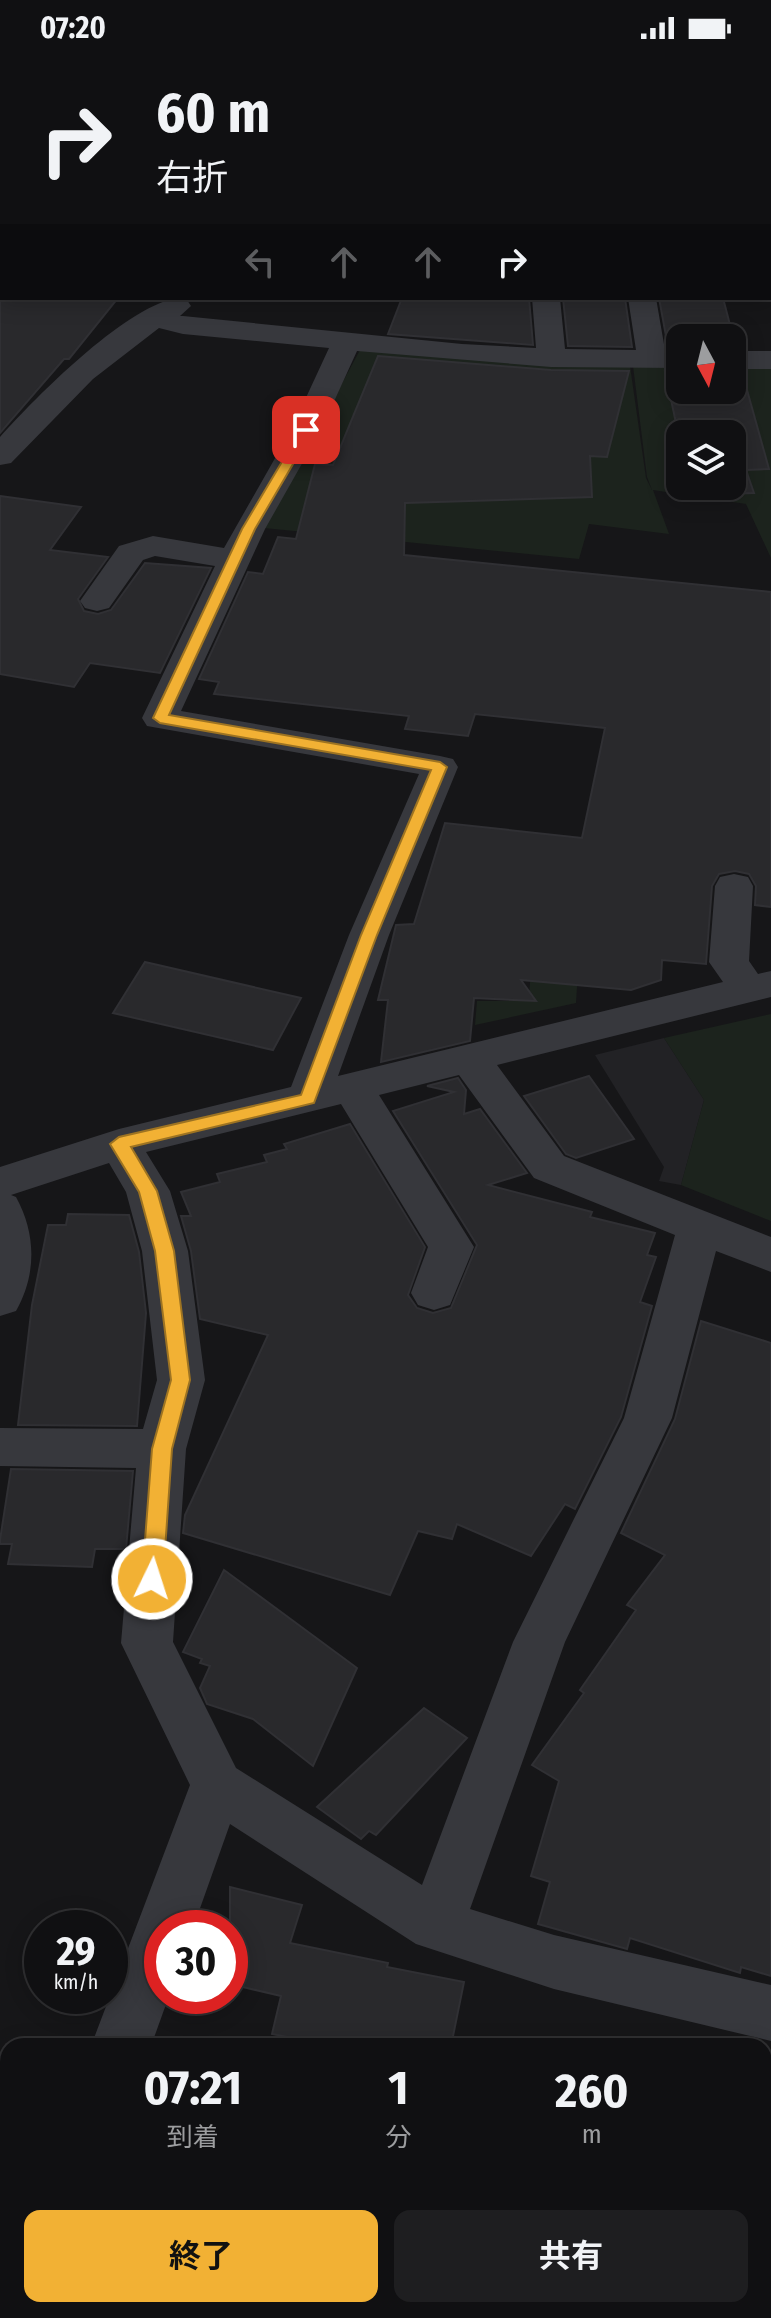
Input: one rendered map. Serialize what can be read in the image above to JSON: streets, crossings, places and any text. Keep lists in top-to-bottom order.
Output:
{
  "north": "bottom",
  "page": {
    "status": "07:20",
    "turn": ["60 m", "右折"],
    "speed": "29 km/h",
    "limit": "30",
    "eta": [
      "07:21",
      "到着",
      "1",
      "分",
      "260",
      "m"
    ],
    "buttons": ["終了", "共有"]
  }
}
